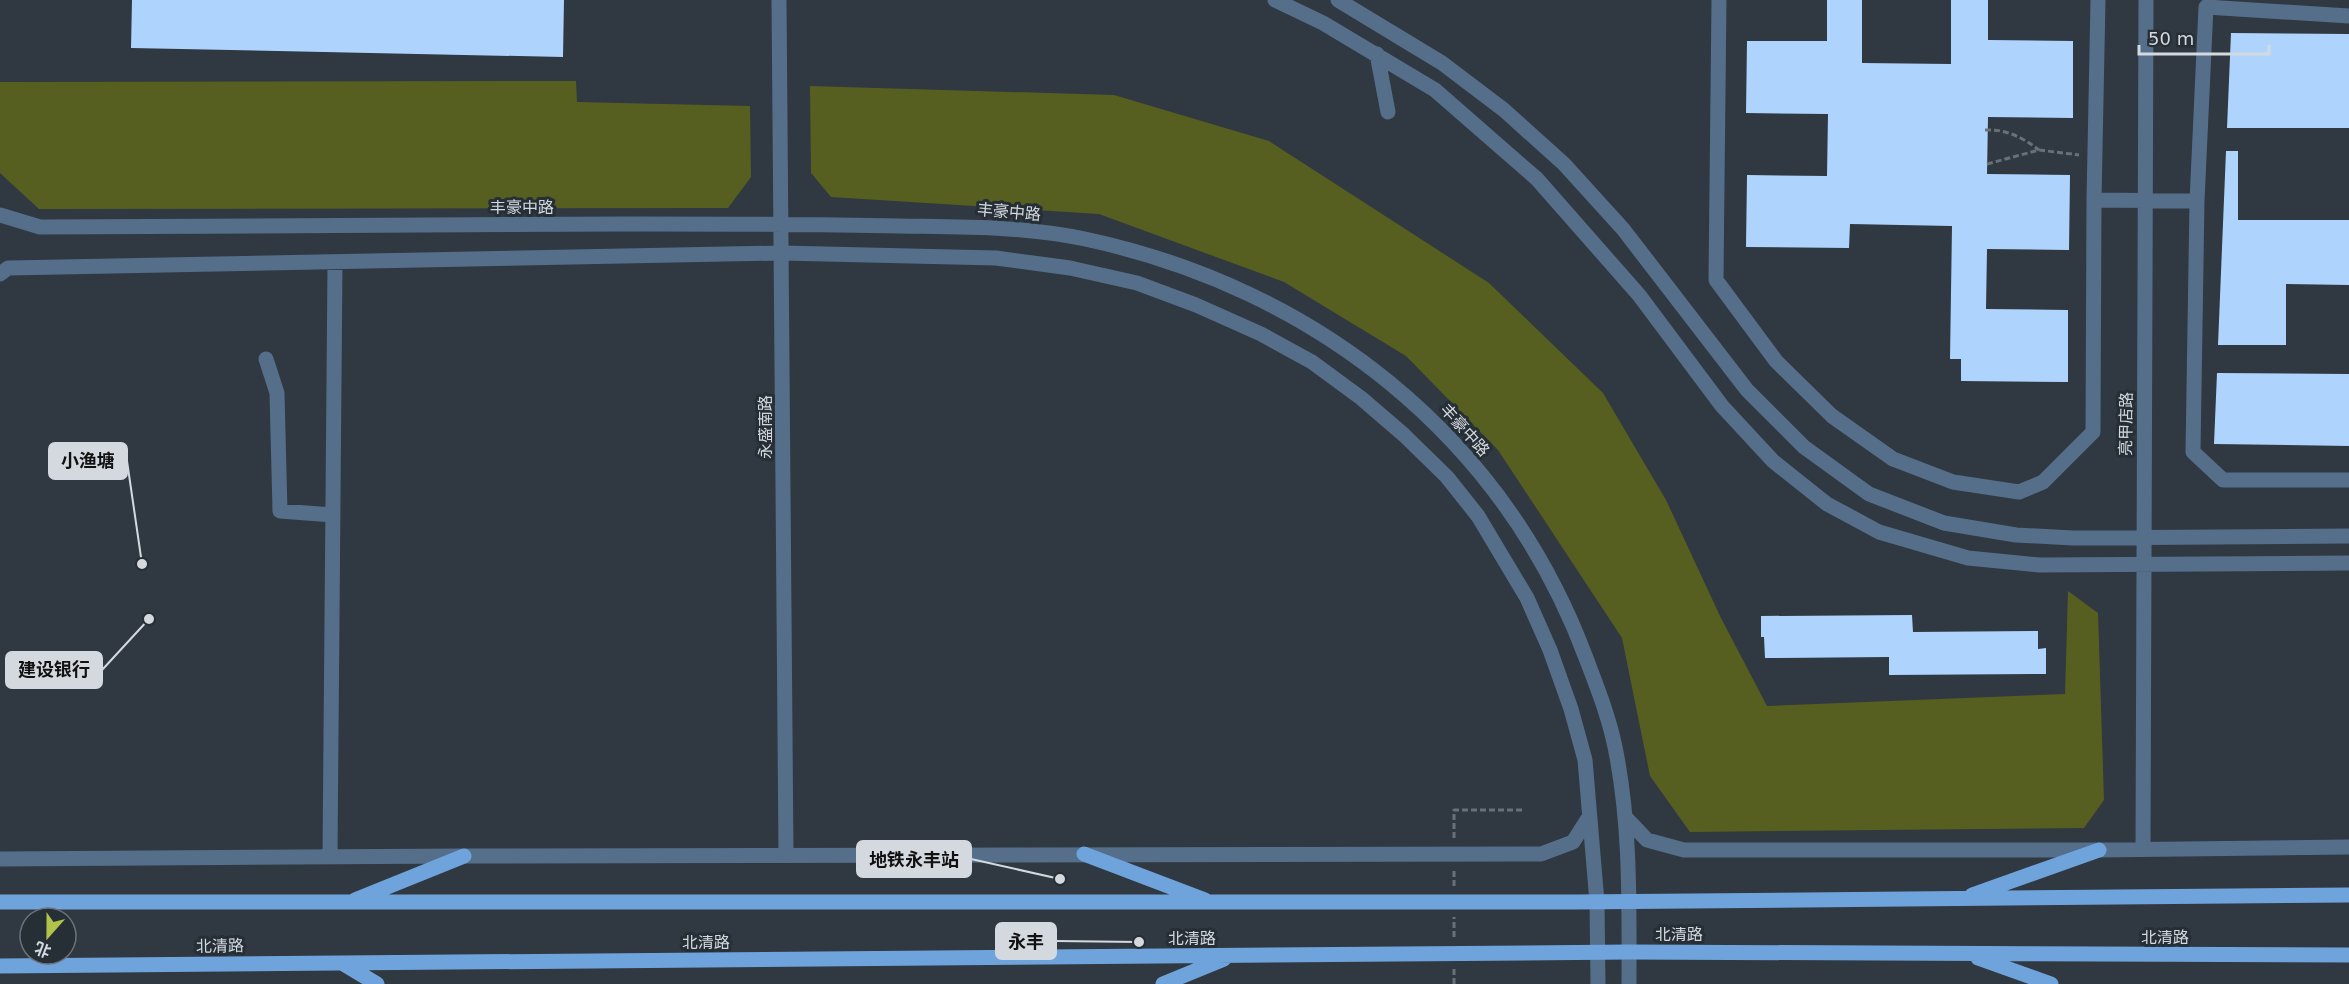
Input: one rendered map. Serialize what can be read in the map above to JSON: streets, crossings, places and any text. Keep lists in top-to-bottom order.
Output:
{
  "streets": {
    "main road": ["北清路"],
    "street": ["丰豪中路", "亮甲店路", "永盛南路"]
  },
  "crossings": [
    ["丰豪中路", "永盛南路"],
    ["丰豪中路", "北清路"]
  ],
  "places": [
    "小渔塘",
    "建设银行",
    "地铁永丰站",
    "永丰"
  ],
  "scale_bar": "50 m",
  "north": "bottom"
}
